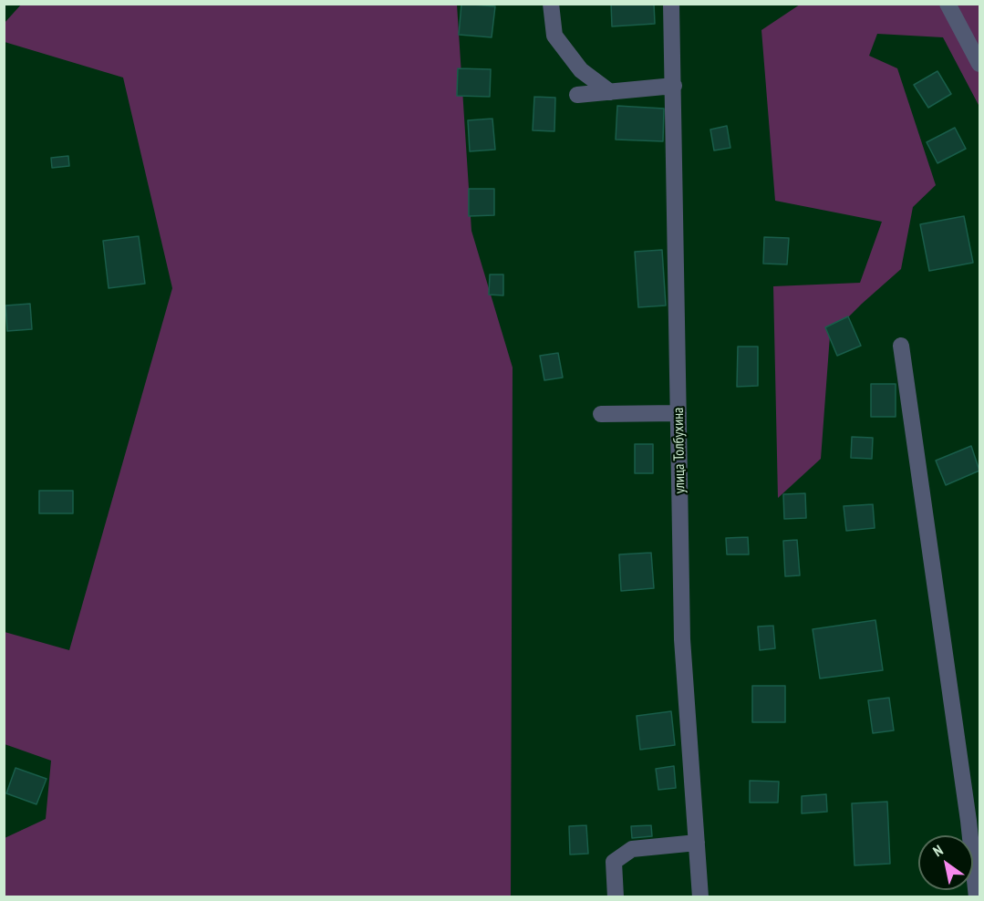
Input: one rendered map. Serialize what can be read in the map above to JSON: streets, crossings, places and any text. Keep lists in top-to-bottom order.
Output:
{
  "streets": {
    "street": ["улица Толбухина"]
  },
  "north": "top left"
}
